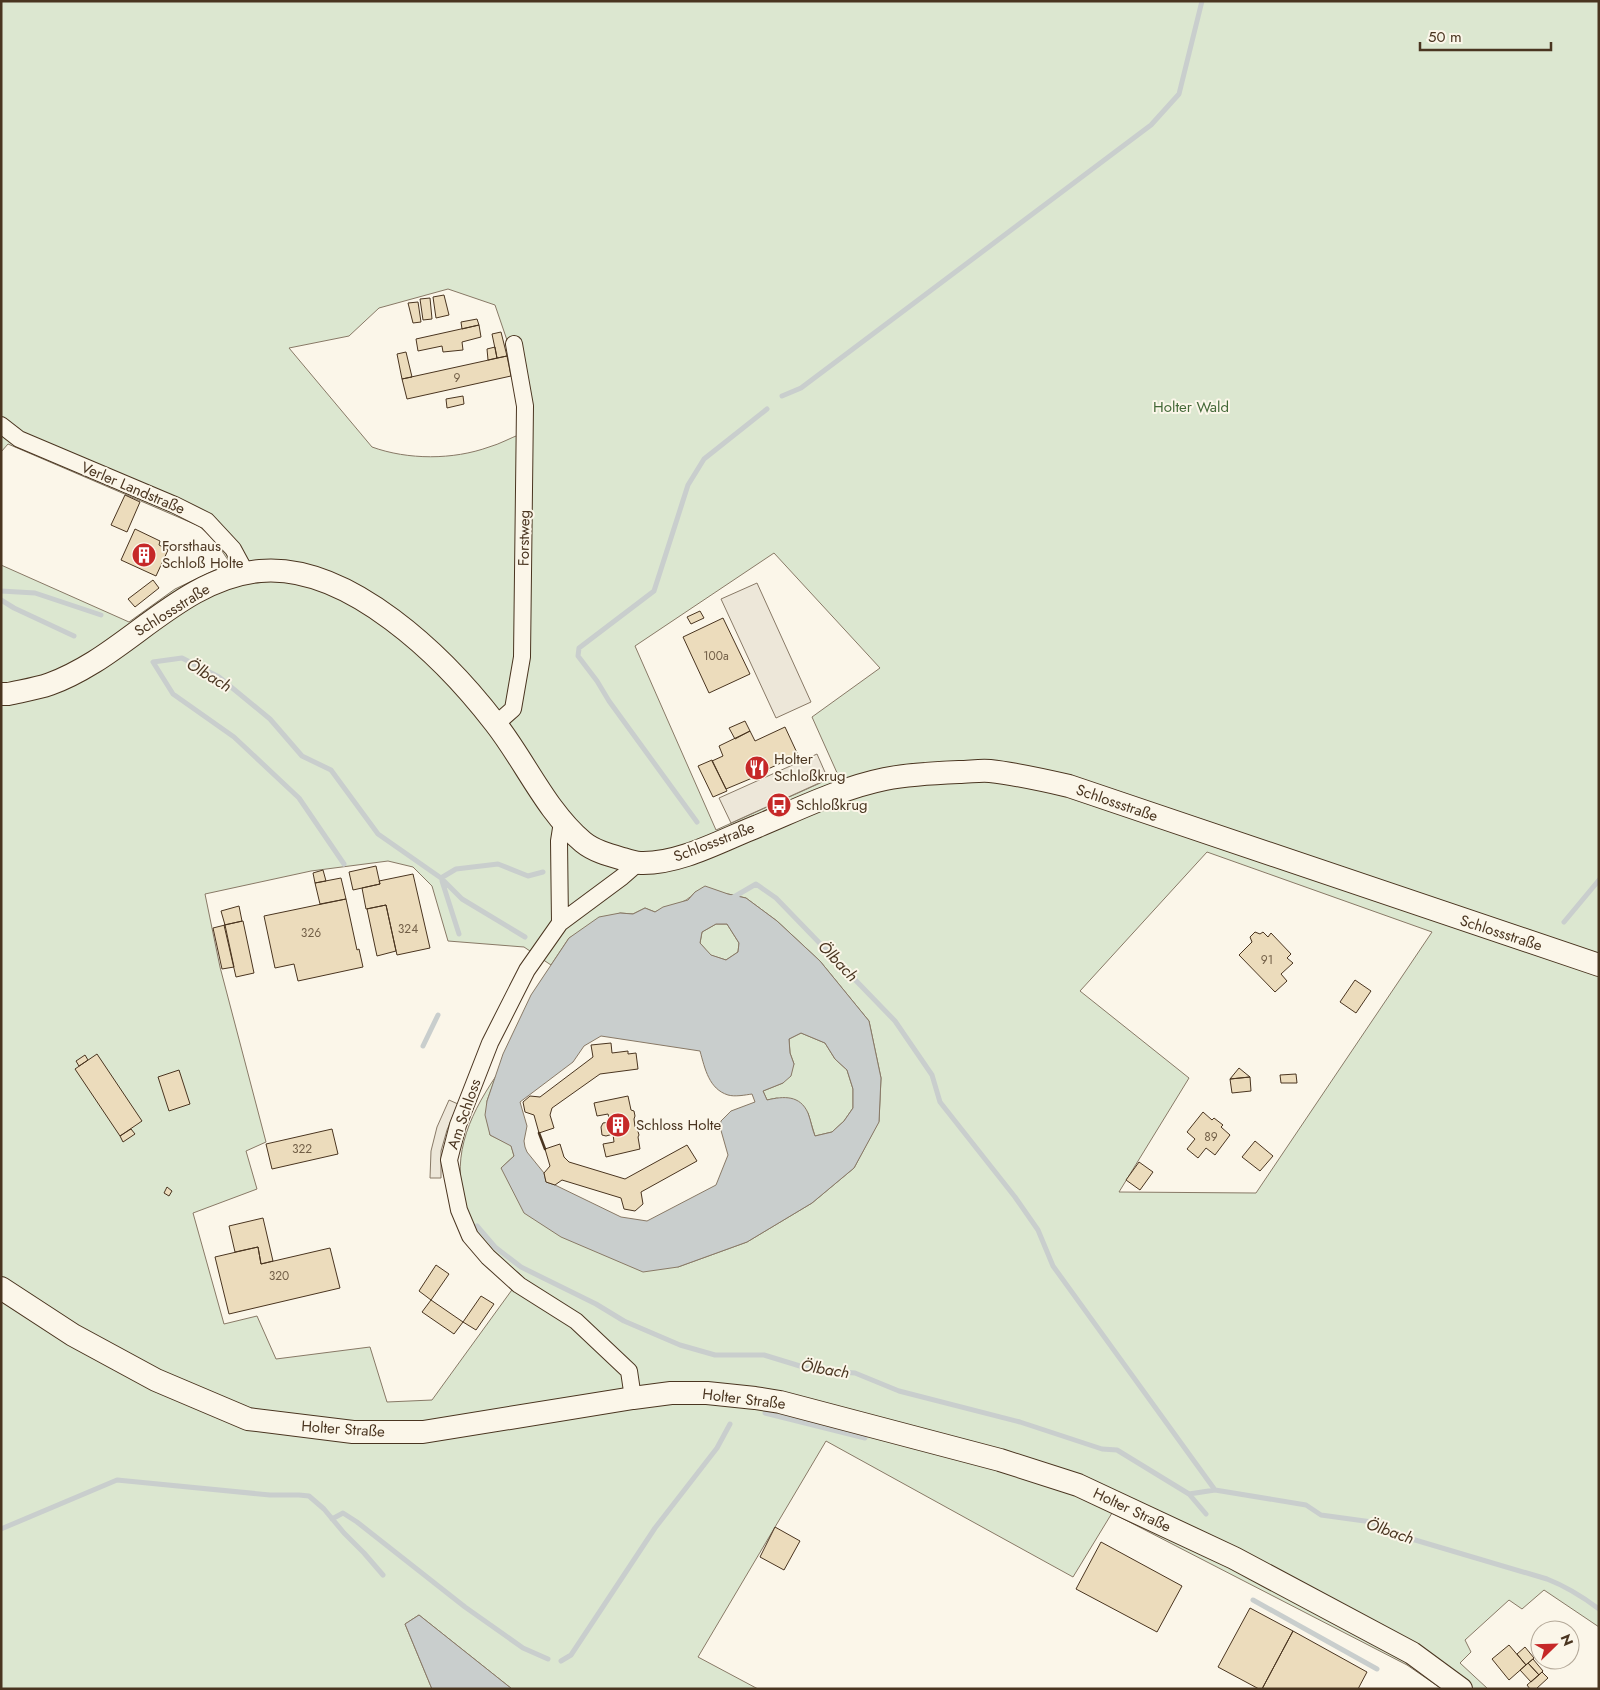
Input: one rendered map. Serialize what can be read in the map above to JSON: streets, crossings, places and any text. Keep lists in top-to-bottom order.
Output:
{
  "streets": {
    "main road": ["Schlossstraße", "Holter Straße"],
    "street": ["Verler Landstraße", "Forstweg", "Am Schloss"]
  },
  "crossings": [
    ["Verler Landstraße", "Schlossstraße"],
    ["Forstweg", "Schlossstraße"],
    ["Schlossstraße", "Am Schloss"],
    ["Am Schloss", "Holter Straße"]
  ],
  "water": ["Ölbach"],
  "parks": ["Holter Wald"],
  "places": {
    "building": ["Forsthaus Schloß Holte", "Schloss Holte"],
    "restaurant": ["Holter Schloßkrug"],
    "bus stop": ["Schloßkrug"]
  },
  "house_numbers": [
    "9",
    "100a",
    "324",
    "326",
    "91",
    "89",
    "322",
    "320"
  ],
  "scale_bar": "50 m",
  "north": "top right"
}
